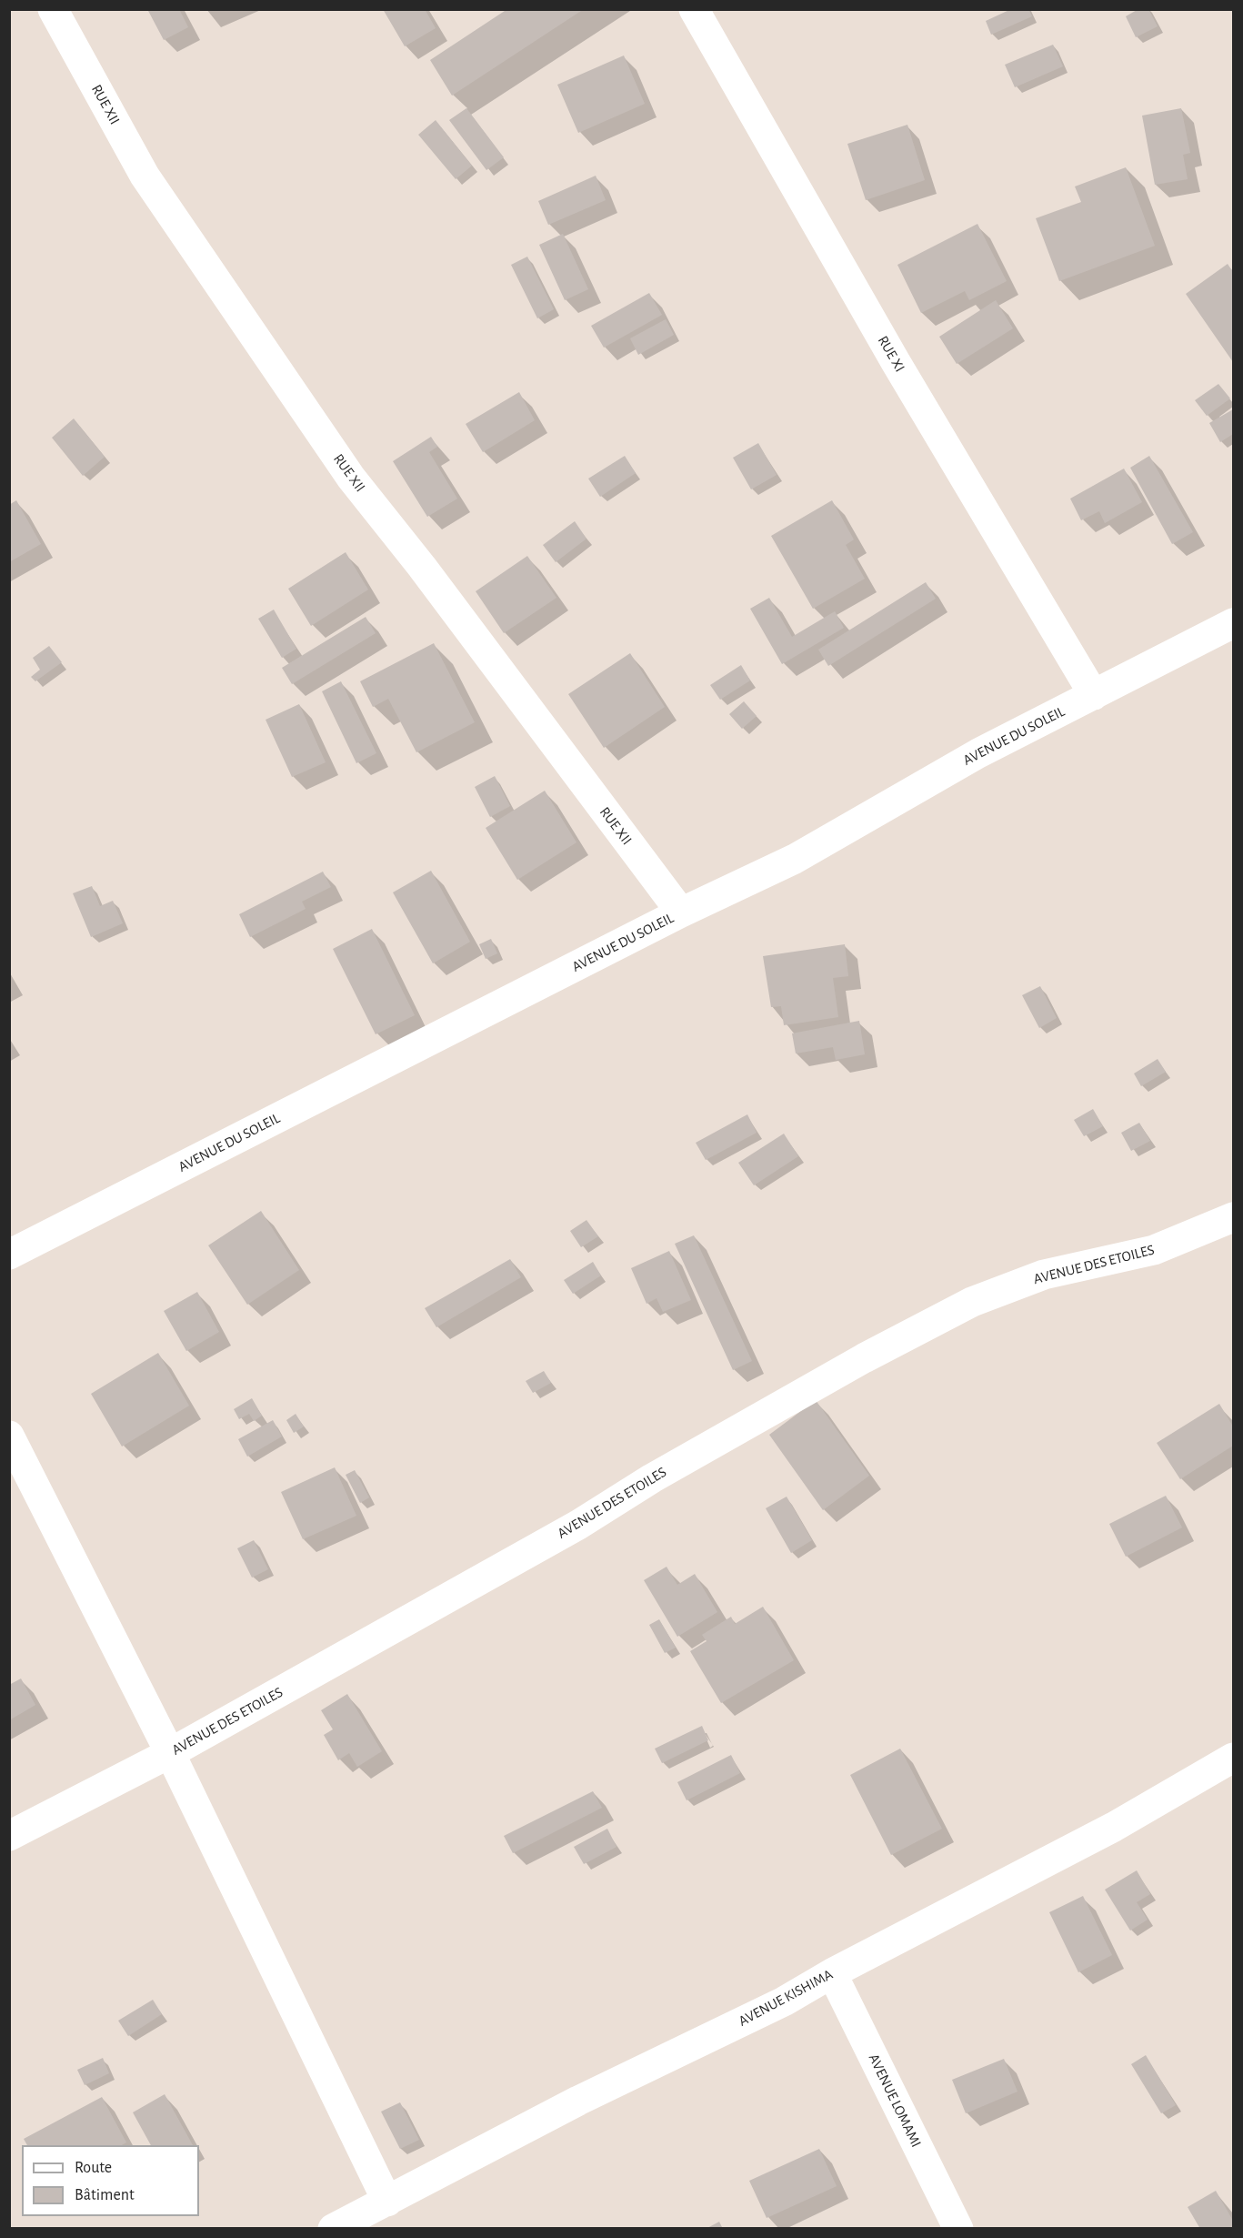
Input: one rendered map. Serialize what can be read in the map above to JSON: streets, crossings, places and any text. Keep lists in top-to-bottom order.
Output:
{
  "streets": {
    "street": [
      "RUE XII",
      "RUE XI",
      "AVENUE DU SOLEIL",
      "AVENUE DES ETOILES",
      "AVENUE KISHIMA",
      "AVENUE LOMAMI"
    ]
  },
  "crossings": [
    ["RUE XII", "AVENUE DU SOLEIL"],
    ["RUE XI", "AVENUE DU SOLEIL"],
    ["AVENUE KISHIMA", "AVENUE LOMAMI"]
  ],
  "legend": ["Route", "Bâtiment"]
}
